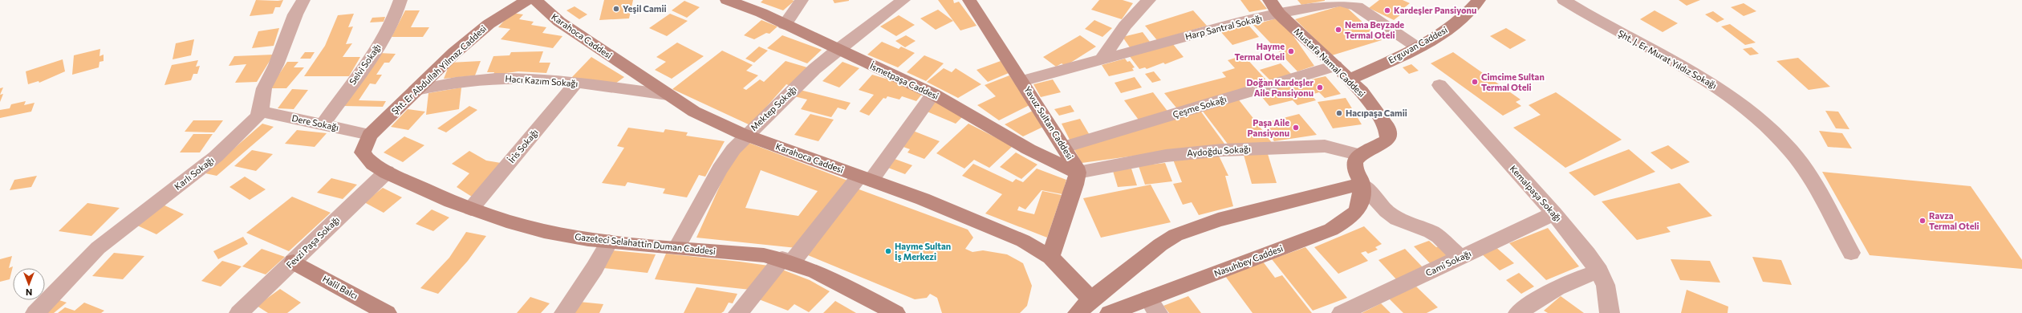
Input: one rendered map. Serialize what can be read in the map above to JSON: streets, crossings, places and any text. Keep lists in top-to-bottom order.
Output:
{
  "streets": {
    "street": [
      "Harp Santral Sokağı",
      "Karahoca Caddesi",
      "Erguvan Caddesi",
      "Şht. J. Er Murat Yıldız Sokağı",
      "Mustafa Namal Caddesi",
      "Selvi Sokağı",
      "Şht. Er Abdullah Yilmaz Caddesi",
      "Hacı Kazım Sokağı",
      "İsmetpaşa Caddesi",
      "Çeşme Sokağı",
      "Mektep Sokağı",
      "Dere Sokağı",
      "Yavuz Sultan Caddesi",
      "İris Sokağı",
      "Aydoğdu Sokağı",
      "Karlı Sokağı",
      "Kemalpaşa Sokağı",
      "Fevzi Paşa Sokağı",
      "Gazeteci Selahattin Duman Caddesi",
      "Nasuhbey Caddesi",
      "Cami Sokağı",
      "Halil Balcı"
    ]
  },
  "crossings": [
    ["Harp Santral Sokağı", "Erguvan Caddesi"],
    ["Harp Santral Sokağı", "Mustafa Namal Caddesi"],
    ["Harp Santral Sokağı", "Yavuz Sultan Caddesi"],
    ["Karahoca Caddesi", "Hacı Kazım Sokağı"],
    ["Karahoca Caddesi", "Mektep Sokağı"],
    ["Erguvan Caddesi", "Mustafa Namal Caddesi"],
    ["Mustafa Namal Caddesi", "Çeşme Sokağı"],
    ["Mustafa Namal Caddesi", "Aydoğdu Sokağı"],
    ["Selvi Sokağı", "Dere Sokağı"],
    ["Şht. Er Abdullah Yilmaz Caddesi", "Hacı Kazım Sokağı"],
    ["Şht. Er Abdullah Yilmaz Caddesi", "Dere Sokağı"],
    ["Şht. Er Abdullah Yilmaz Caddesi", "Gazeteci Selahattin Duman Caddesi"],
    ["Hacı Kazım Sokağı", "İris Sokağı"],
    ["İsmetpaşa Caddesi", "Mektep Sokağı"],
    ["İsmetpaşa Caddesi", "Yavuz Sultan Caddesi"],
    ["İsmetpaşa Caddesi", "Aydoğdu Sokağı"],
    ["Çeşme Sokağı", "Yavuz Sultan Caddesi"],
    ["Mektep Sokağı", "Gazeteci Selahattin Duman Caddesi"],
    ["Dere Sokağı", "Karlı Sokağı"],
    ["Dere Sokağı", "Gazeteci Selahattin Duman Caddesi"],
    ["Yavuz Sultan Caddesi", "Aydoğdu Sokağı"],
    ["İris Sokağı", "Gazeteci Selahattin Duman Caddesi"],
    ["Kemalpaşa Sokağı", "Cami Sokağı"],
    ["Fevzi Paşa Sokağı", "Gazeteci Selahattin Duman Caddesi"],
    ["Fevzi Paşa Sokağı", "Halil Balcı"]
  ],
  "places": [
    "Yeşil Camii",
    "Kardeşler Pansiyonu",
    "Nema Beyzade Termal Oteli",
    "Hayme Termal Oteli",
    "Cimcime Sultan Termal Oteli",
    "Doğan Kardeşler Aile Pansiyonu",
    "Hacıpaşa Camii",
    "Paşa Aile Pansiyonu",
    "Ravza Termal Oteli",
    "Hayme Sultan İş Merkezi"
  ],
  "north": "bottom"
}
